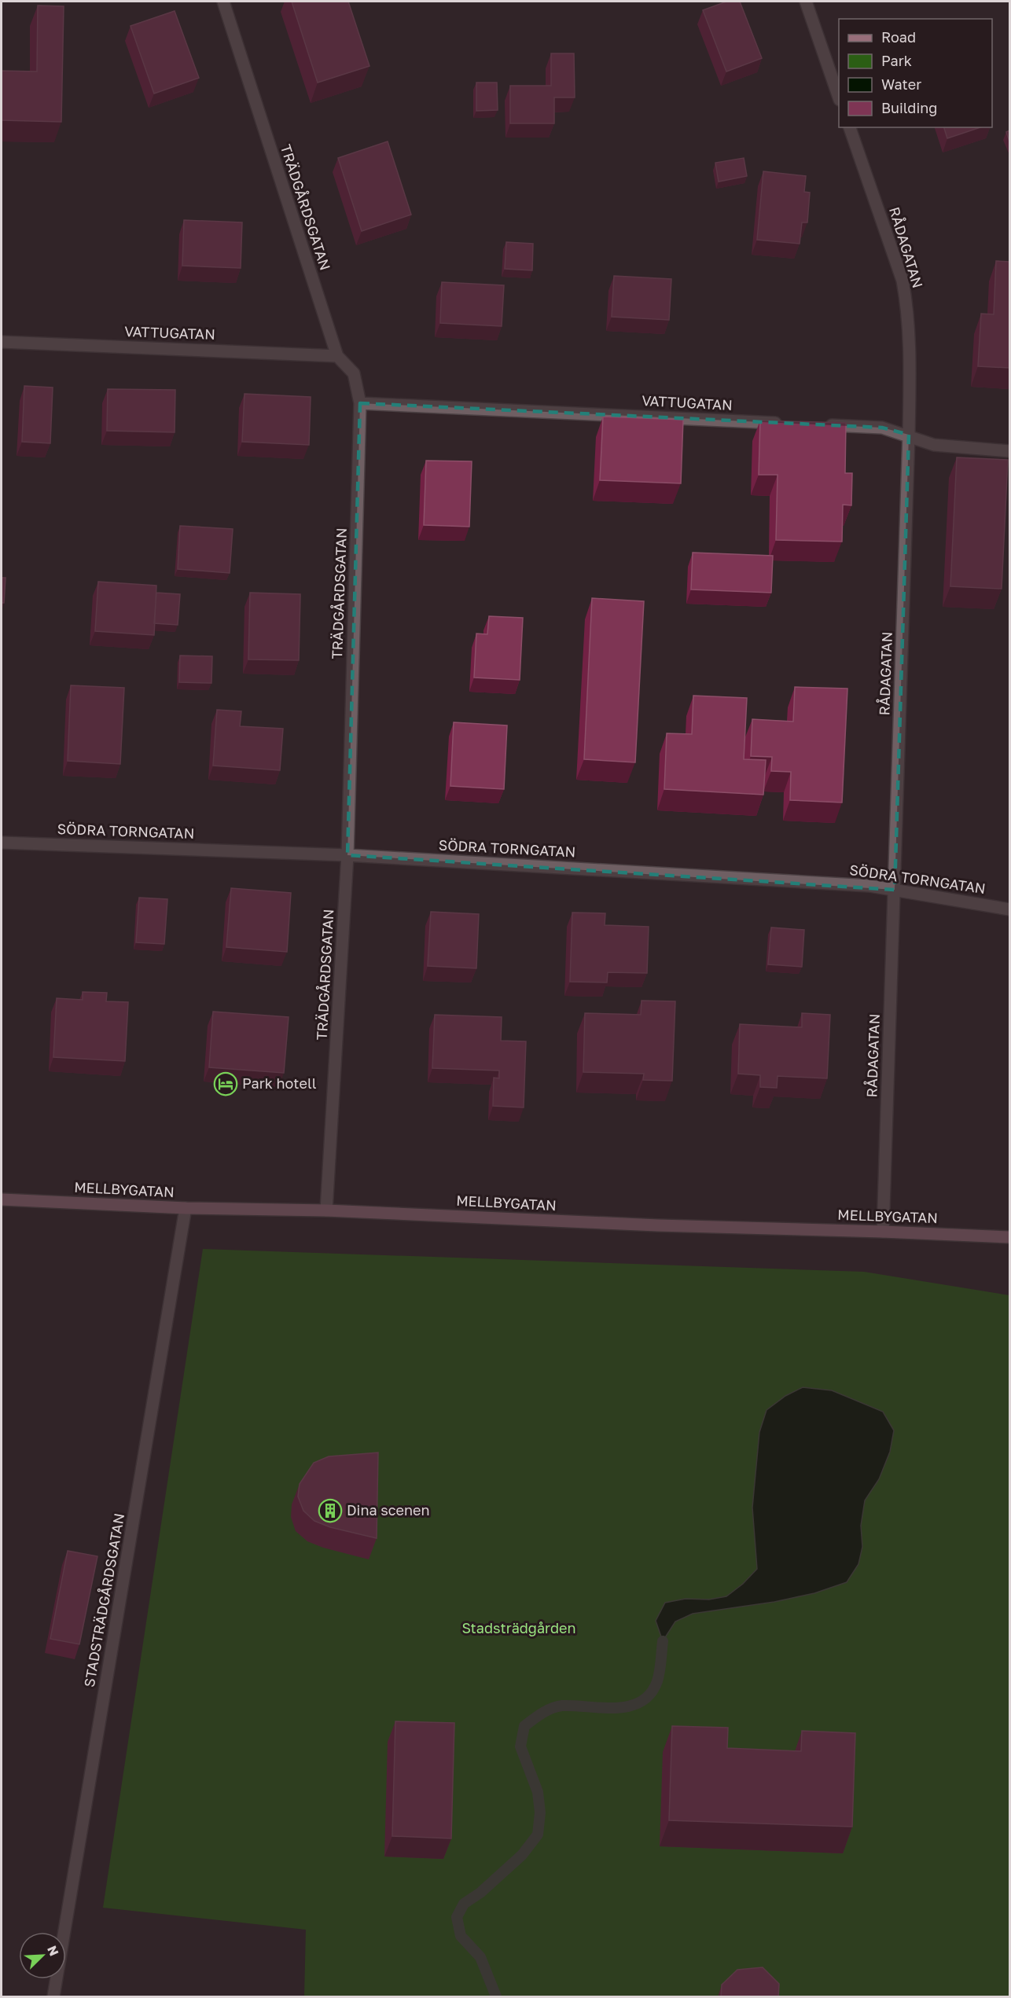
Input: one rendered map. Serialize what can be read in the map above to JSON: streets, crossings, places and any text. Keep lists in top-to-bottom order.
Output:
{
  "streets": {
    "main road": ["MELLBYGATAN"],
    "street": [
      "TRÄDGÅRDSGATAN",
      "RÅDAGATAN",
      "VATTUGATAN",
      "SÖDRA TORNGATAN",
      "STADSTRÄDGÅRDSGATAN"
    ]
  },
  "crossings": [
    ["TRÄDGÅRDSGATAN", "VATTUGATAN"],
    ["TRÄDGÅRDSGATAN", "SÖDRA TORNGATAN"],
    ["TRÄDGÅRDSGATAN", "MELLBYGATAN"],
    ["RÅDAGATAN", "SÖDRA TORNGATAN"],
    ["RÅDAGATAN", "MELLBYGATAN"],
    ["MELLBYGATAN", "STADSTRÄDGÅRDSGATAN"]
  ],
  "parks": ["Stadsträdgården"],
  "places": {
    "hotel": ["Park hotell"],
    "building": ["Dina scenen"]
  },
  "legend": [
    "Road",
    "Park",
    "Water",
    "Building"
  ],
  "north": "top right"
}
